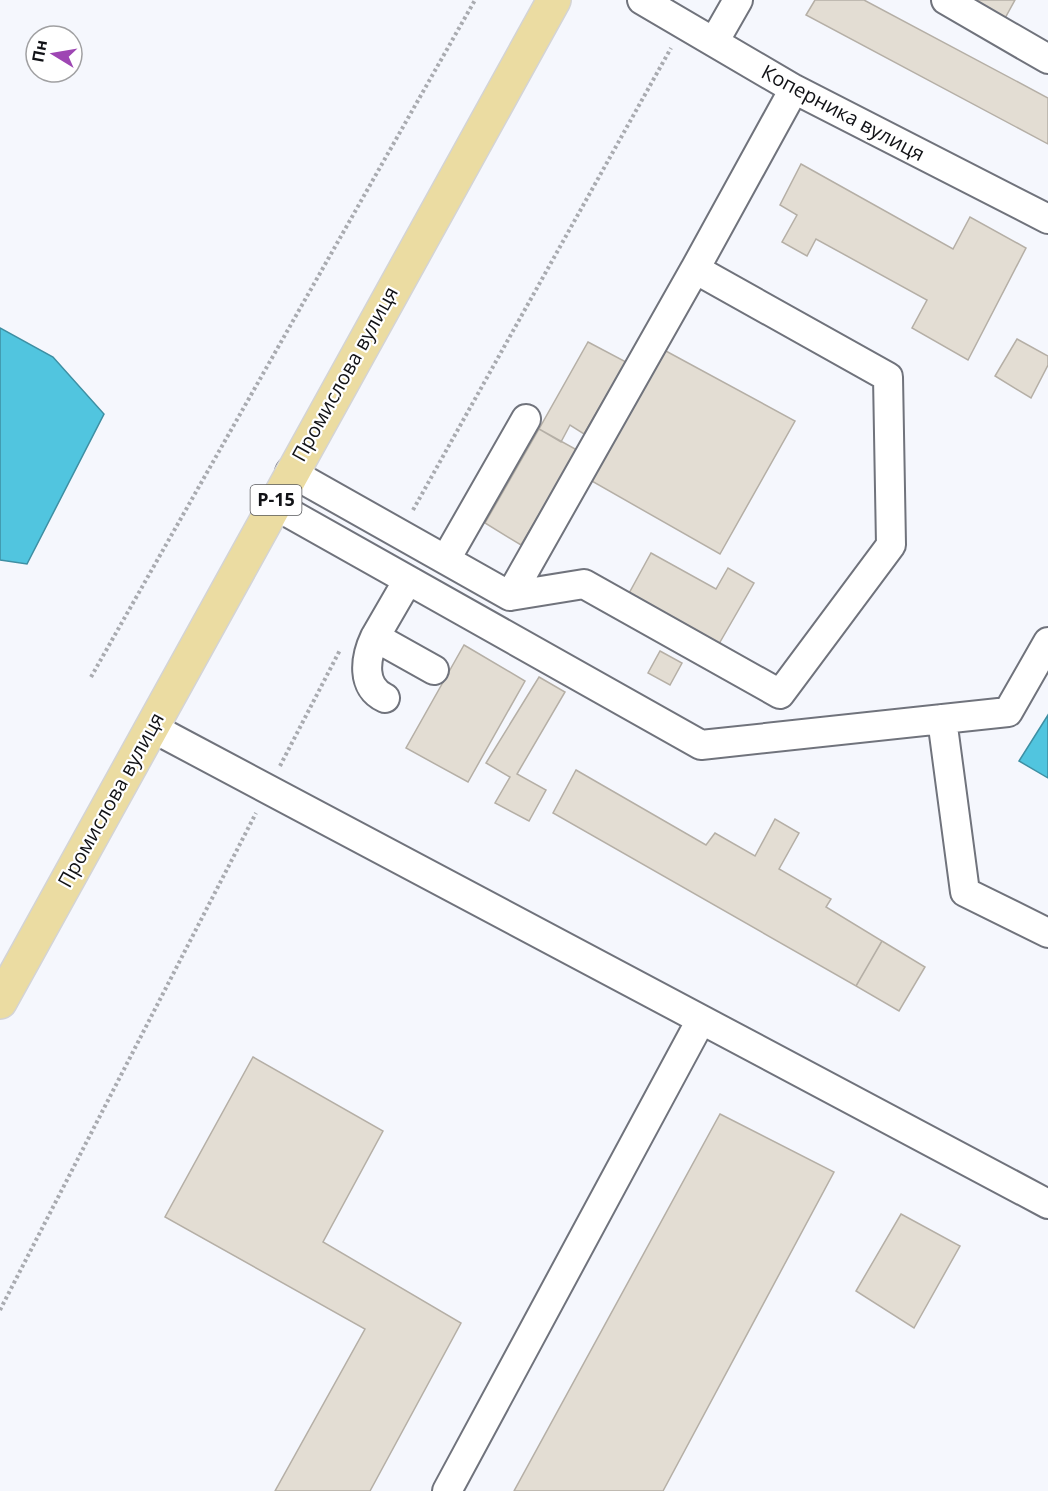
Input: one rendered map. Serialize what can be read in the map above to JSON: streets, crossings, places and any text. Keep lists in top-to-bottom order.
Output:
{
  "streets": {
    "main road": ["Промислова вулиця", "Р-15"],
    "lane": ["Коперника вулиця"]
  },
  "north": "left"
}
